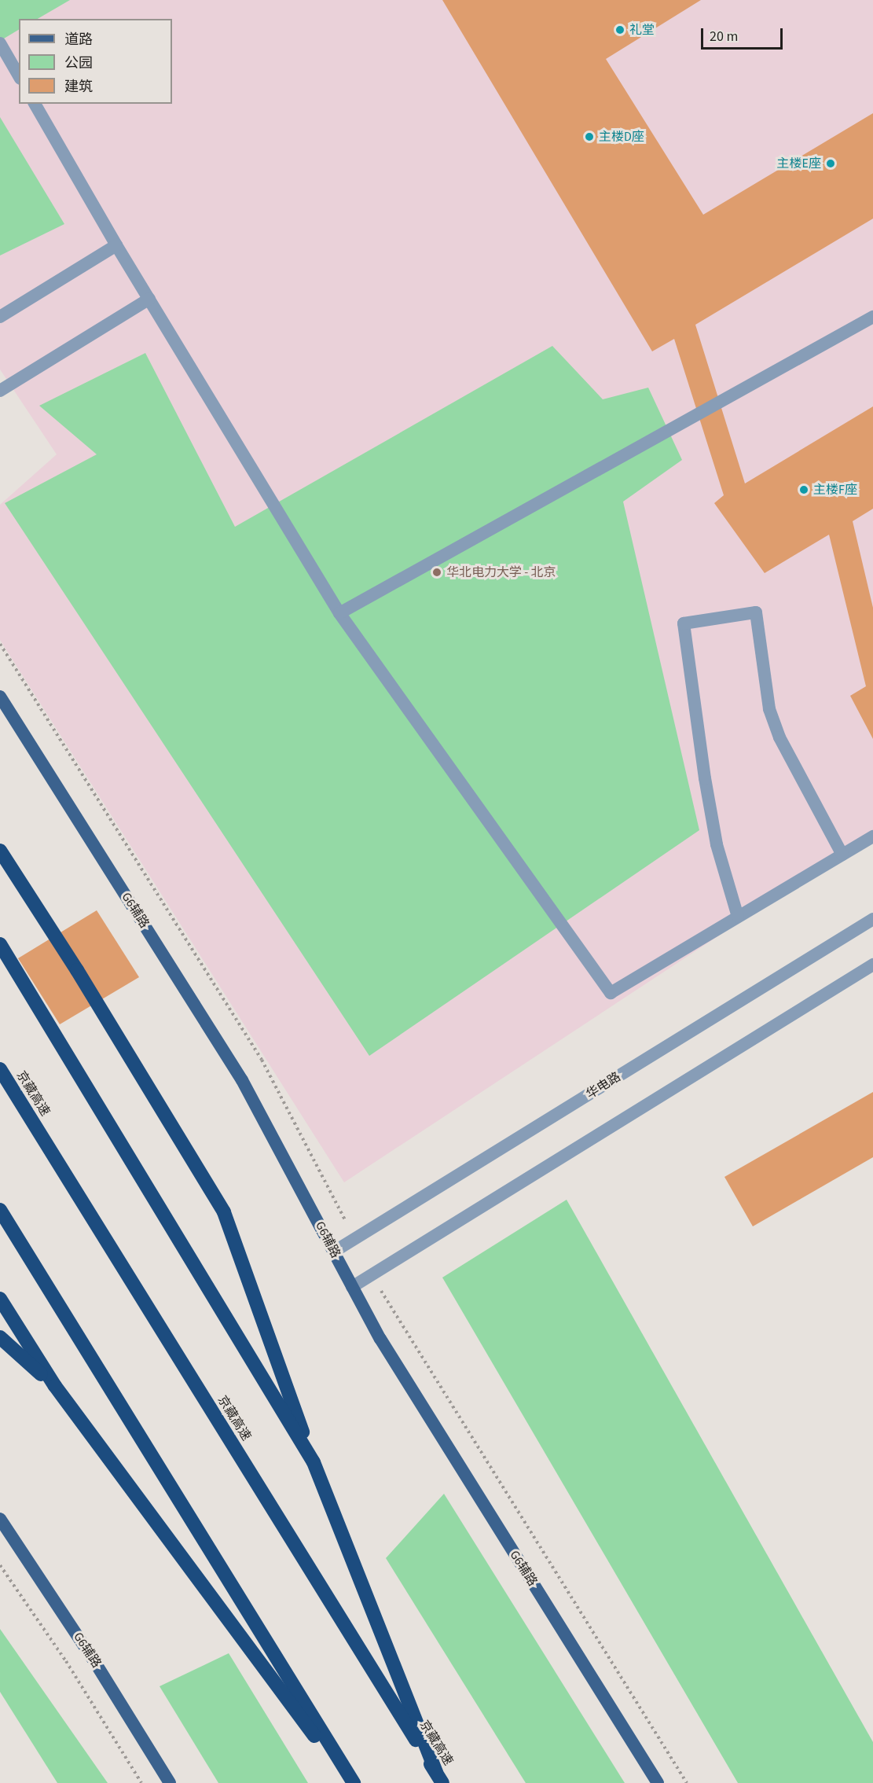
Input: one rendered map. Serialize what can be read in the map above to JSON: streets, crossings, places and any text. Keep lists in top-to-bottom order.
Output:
{
  "streets": {
    "highway": ["京藏高速"],
    "main road": ["G6辅路"],
    "street": ["华电路"]
  },
  "crossings": [
    ["G6辅路", "华电路"]
  ],
  "places": [
    "礼堂",
    "主楼D座",
    "主楼E座",
    "主楼F座",
    "华北电力大学 - 北京"
  ],
  "legend": ["道路", "公园", "建筑"],
  "scale_bar": "20 m"
}
